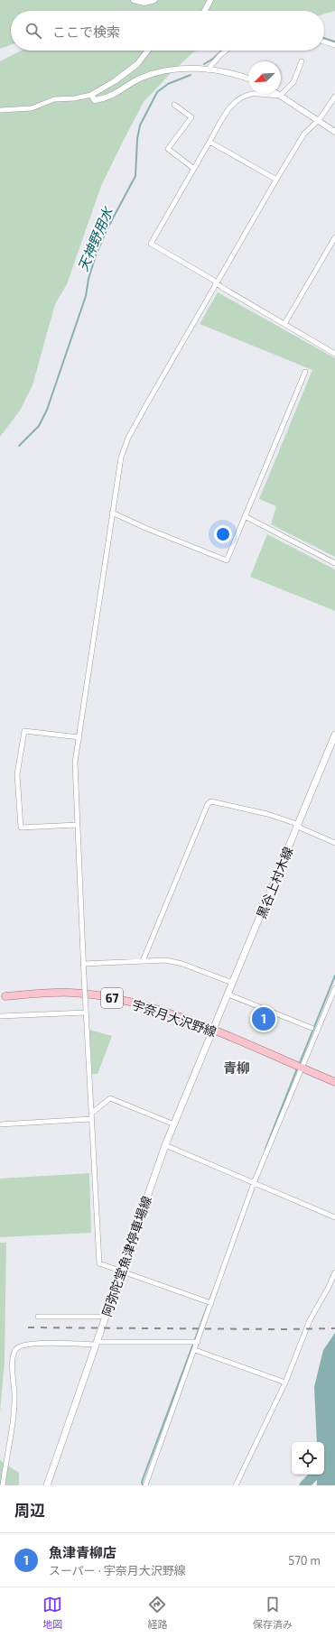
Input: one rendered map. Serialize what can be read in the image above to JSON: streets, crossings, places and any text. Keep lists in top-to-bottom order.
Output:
{
  "streets": {
    "main road": [
      "黒谷上村木線",
      "67",
      "宇奈月大沢野線",
      "阿弥陀堂魚津停車場線"
    ]
  },
  "crossings": [
    ["黒谷上村木線", "宇奈月大沢野線"],
    ["黒谷上村木線", "阿弥陀堂魚津停車場線"],
    ["宇奈月大沢野線", "阿弥陀堂魚津停車場線"]
  ],
  "districts": ["青柳"],
  "water": ["天神野用水"],
  "north": "bottom left",
  "page": {
    "search": "ここで検索",
    "pins": "1",
    "heading": "周辺",
    "list": [
      {
        "mark": "1",
        "name": "魚津青柳店",
        "note": "スーパー · 宇奈月大沢野線",
        "value": "570 m"
      }
    ],
    "nav": ["地図", "経路", "保存済み"]
  }
}
